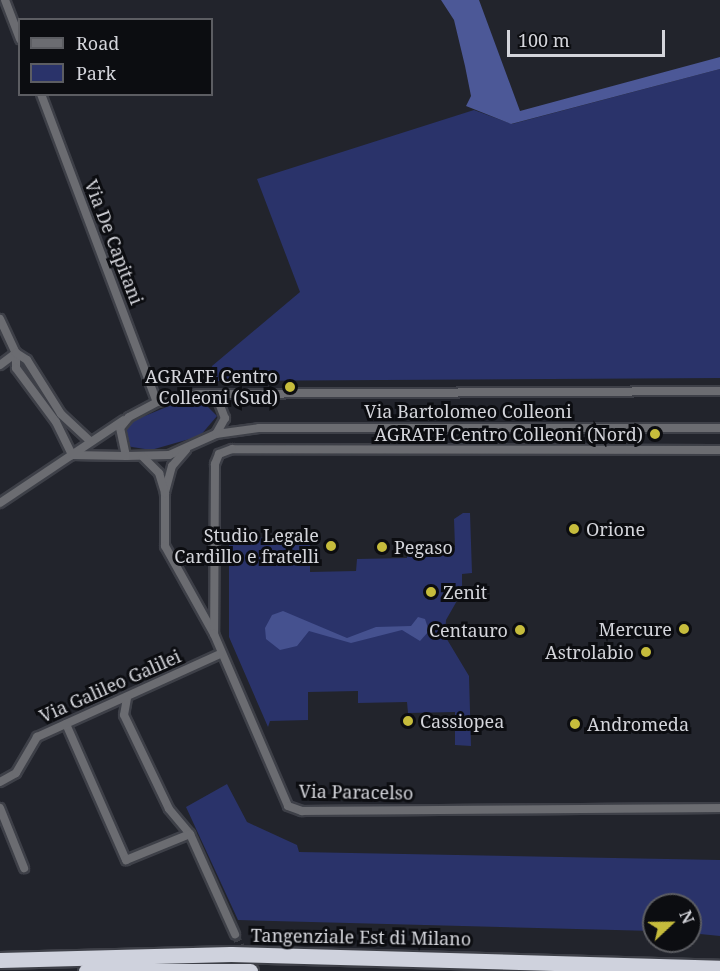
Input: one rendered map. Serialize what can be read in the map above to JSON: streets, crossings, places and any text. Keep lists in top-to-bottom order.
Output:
{
  "streets": {
    "highway": ["Tangenziale Est di Milano"],
    "street": [
      "Via De Capitani",
      "Via Bartolomeo Colleoni",
      "Via Galileo Galilei",
      "Via Paracelso"
    ]
  },
  "crossings": [
    ["Via De Capitani", "Via Bartolomeo Colleoni"],
    ["Via Bartolomeo Colleoni", "Via Paracelso"],
    ["Via Galileo Galilei", "Via Paracelso"]
  ],
  "places": [
    "AGRATE Centro Colleoni (Sud)",
    "AGRATE Centro Colleoni (Nord)",
    "Orione",
    "Studio Legale Cardillo e fratelli",
    "Pegaso",
    "Zenit",
    "Mercure",
    "Centauro",
    "Astrolabio",
    "Cassiopea",
    "Andromeda"
  ],
  "legend": ["Road", "Park"],
  "scale_bar": "100 m",
  "north": "right"
}
